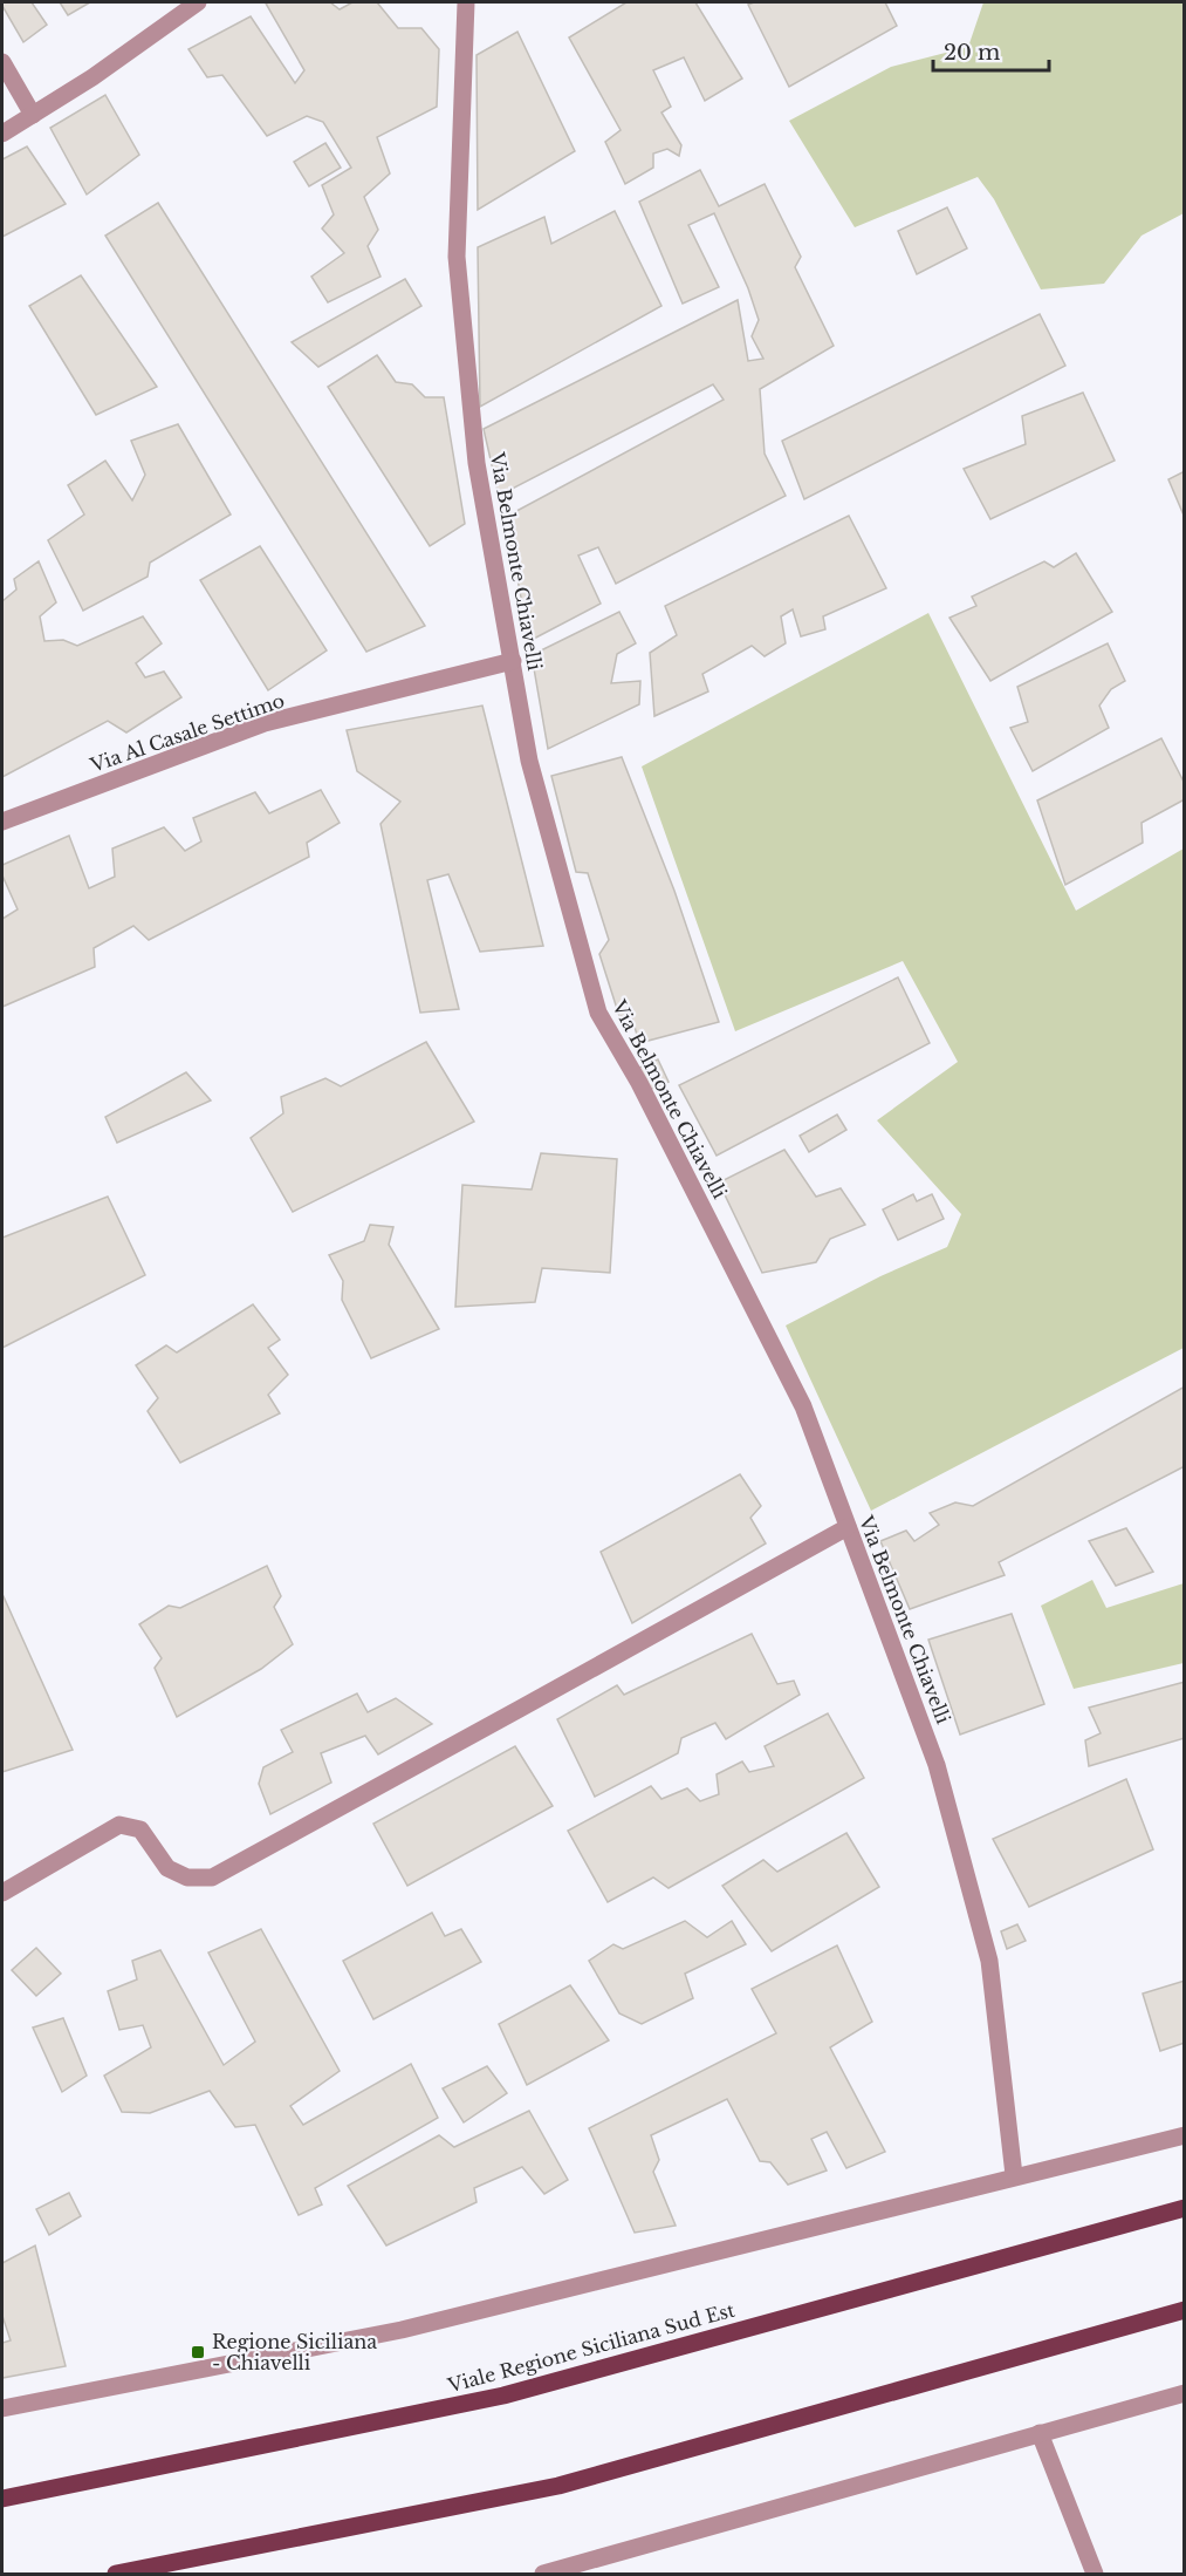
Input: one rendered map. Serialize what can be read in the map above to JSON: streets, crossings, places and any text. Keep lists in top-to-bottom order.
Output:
{
  "streets": {
    "main road": ["Viale Regione Siciliana Sud Est"],
    "street": ["Via Belmonte Chiavelli", "Via Al Casale Settimo"]
  },
  "crossings": [
    ["Via Belmonte Chiavelli", "Via Al Casale Settimo"]
  ],
  "places": {
    "transit": ["Regione Siciliana - Chiavelli"]
  },
  "scale_bar": "20 m"
}
